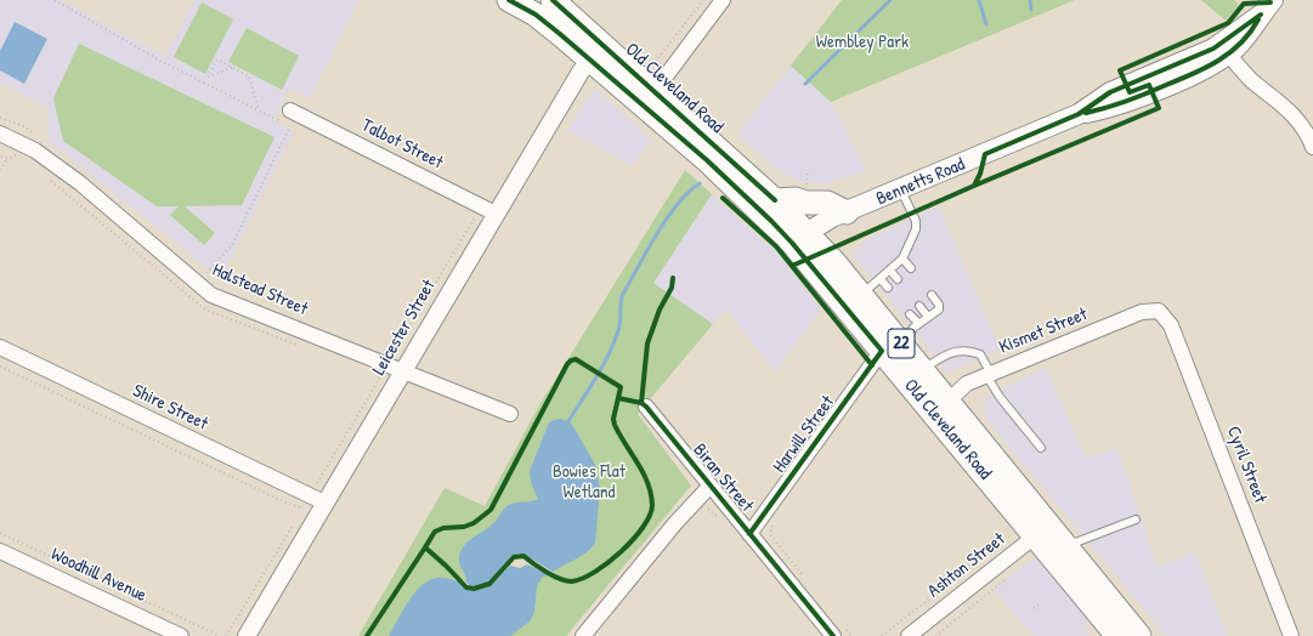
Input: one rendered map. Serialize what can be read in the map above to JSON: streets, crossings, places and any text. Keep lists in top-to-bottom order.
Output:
{
  "streets": {
    "highway": ["Old Cleveland Road", "22"],
    "main road": ["Bennetts Road"],
    "street": [
      "Talbot Street",
      "Halstead Street",
      "Leicester Street",
      "Kismet Street",
      "Shire Street",
      "Harwill Street",
      "Cyril Street",
      "Biran Street",
      "Ashton Street",
      "Woodhill Avenue"
    ]
  },
  "crossings": [
    ["Old Cleveland Road", "Bennetts Road"],
    ["Old Cleveland Road", "Leicester Street"],
    ["Old Cleveland Road", "Kismet Street"],
    ["Old Cleveland Road", "Harwill Street"],
    ["Old Cleveland Road", "Ashton Street"],
    ["Talbot Street", "Leicester Street"],
    ["Halstead Street", "Leicester Street"],
    ["Leicester Street", "Shire Street"],
    ["Kismet Street", "Cyril Street"],
    ["Harwill Street", "Biran Street"]
  ],
  "parks": ["Wembley Park", "Bowies Flat Wetland"]
}
